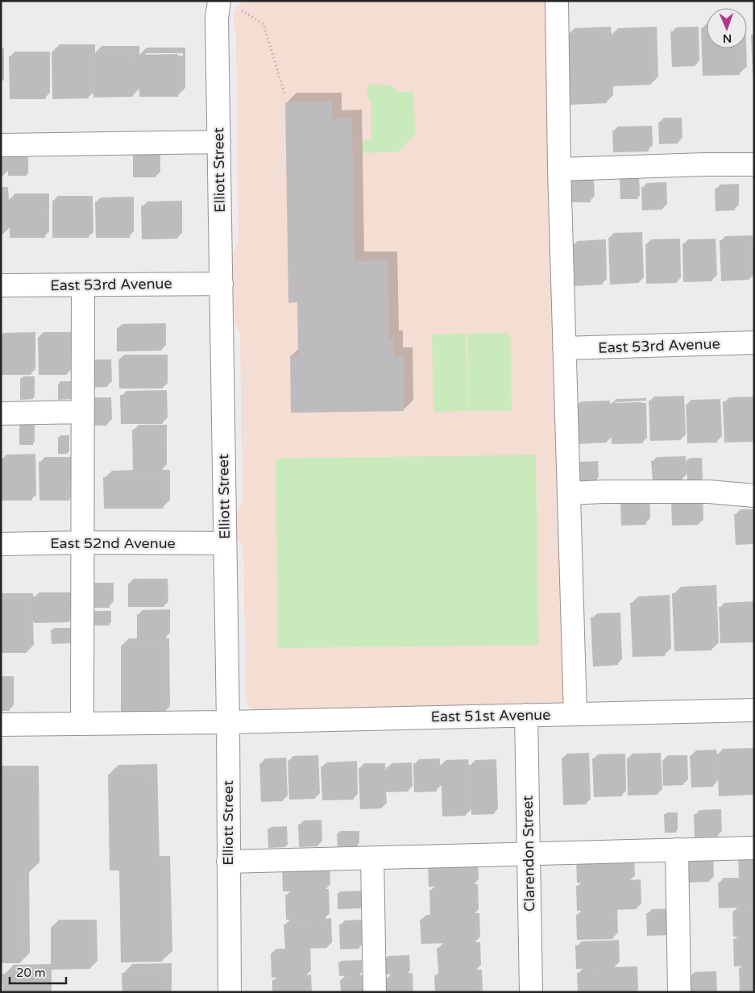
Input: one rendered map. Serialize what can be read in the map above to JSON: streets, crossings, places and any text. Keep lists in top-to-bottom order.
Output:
{
  "streets": {
    "street": [
      "Elliott Street",
      "East 53rd Avenue",
      "East 52nd Avenue",
      "East 51st Avenue",
      "Clarendon Street"
    ]
  },
  "crossings": [
    ["Elliott Street", "East 53rd Avenue"],
    ["Elliott Street", "East 52nd Avenue"],
    ["Elliott Street", "East 51st Avenue"],
    ["East 51st Avenue", "Clarendon Street"]
  ],
  "scale_bar": "20 m",
  "north": "bottom"
}
